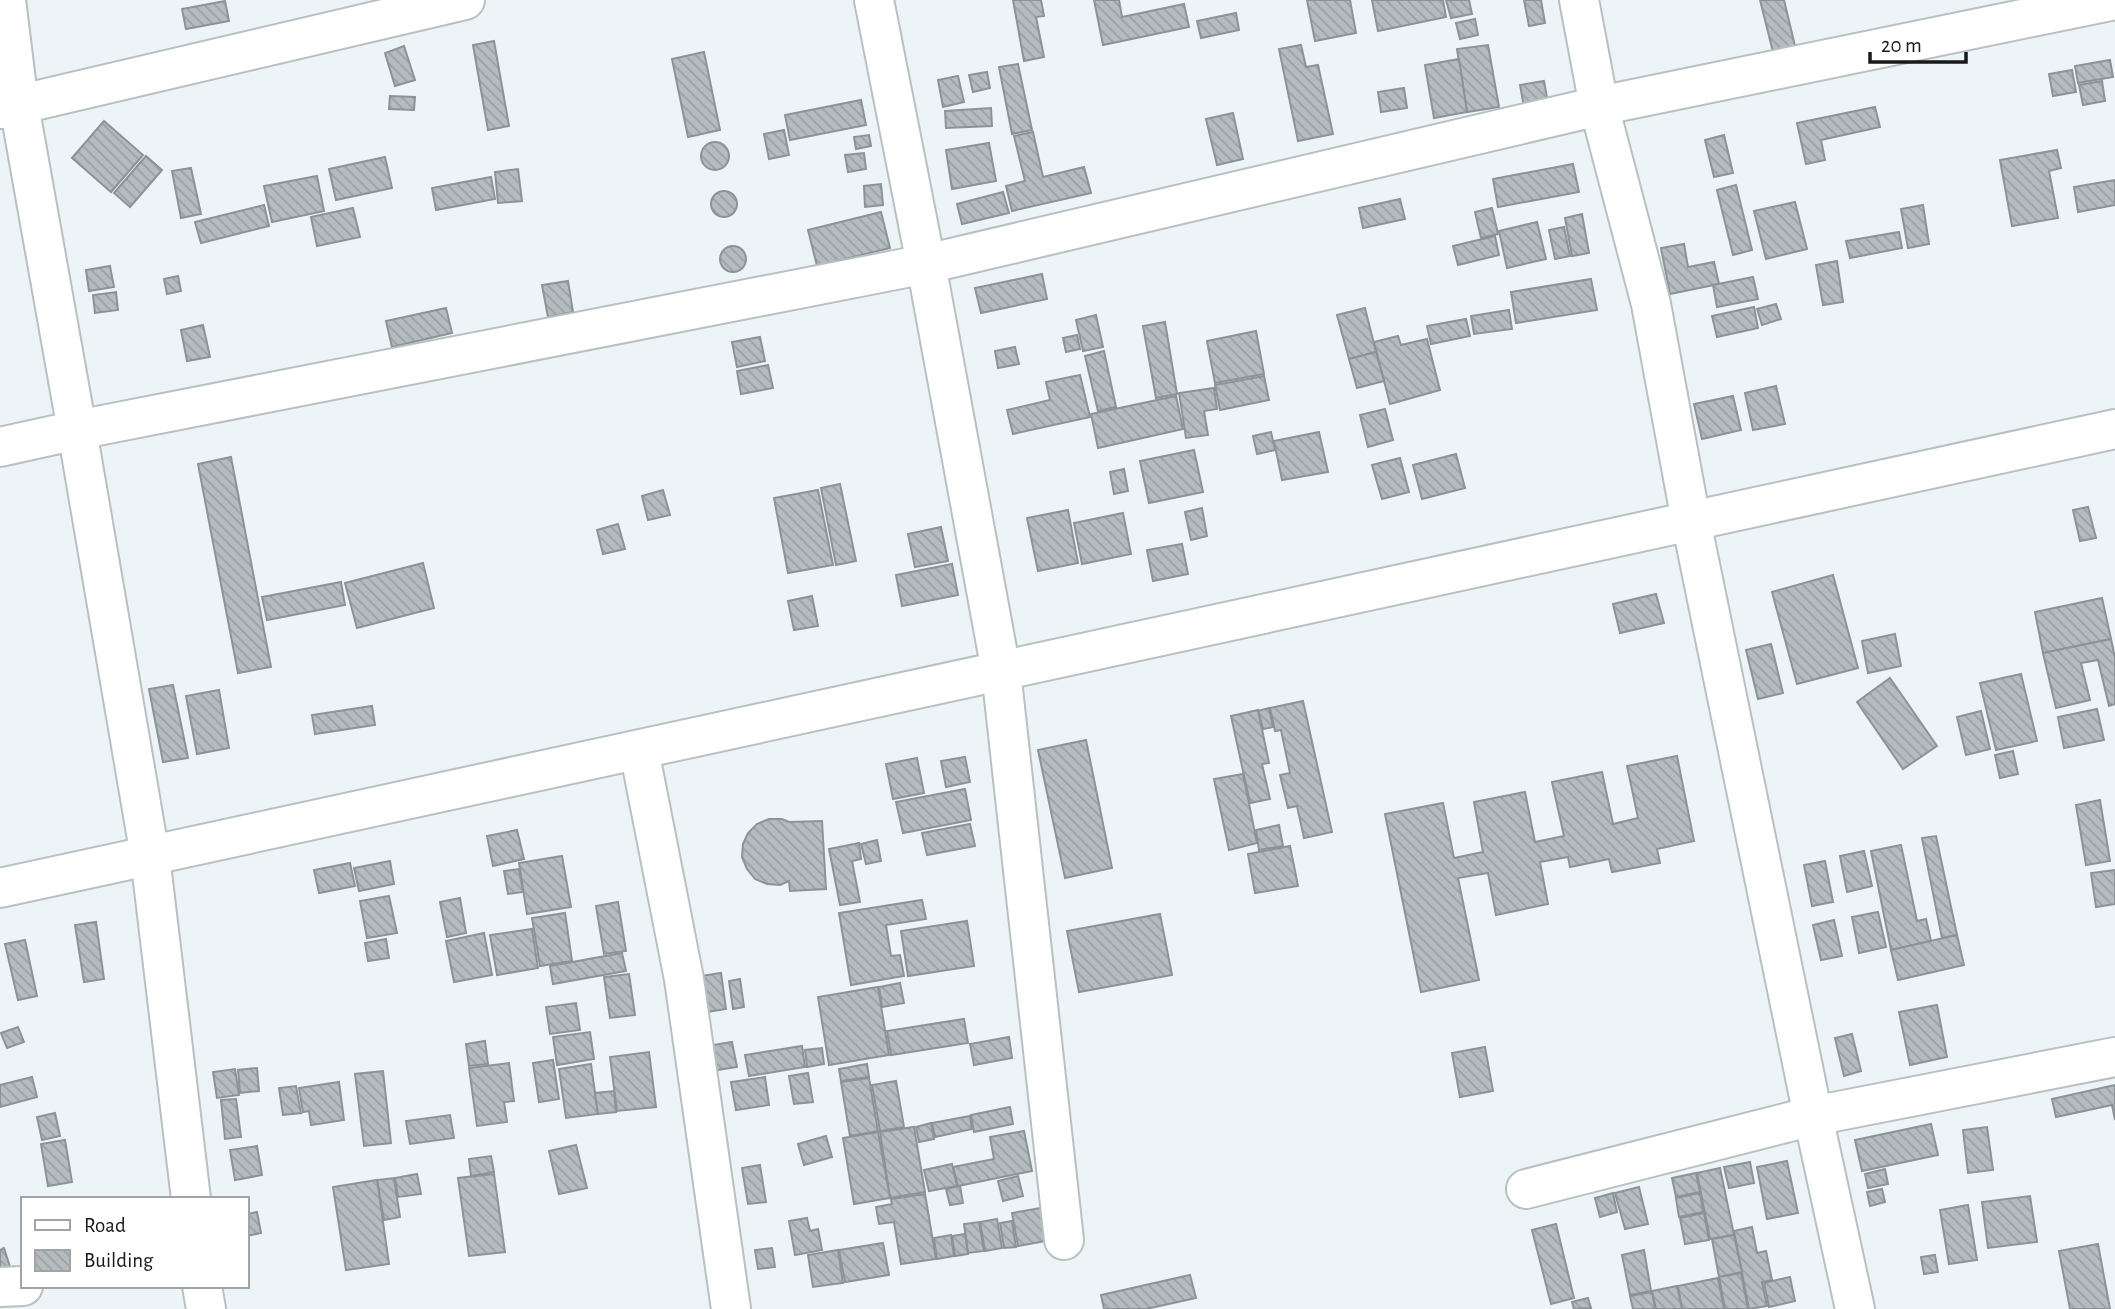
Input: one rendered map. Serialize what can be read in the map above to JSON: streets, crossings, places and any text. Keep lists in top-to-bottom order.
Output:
{
  "legend": ["Road", "Building"],
  "scale_bar": "20 m"
}
